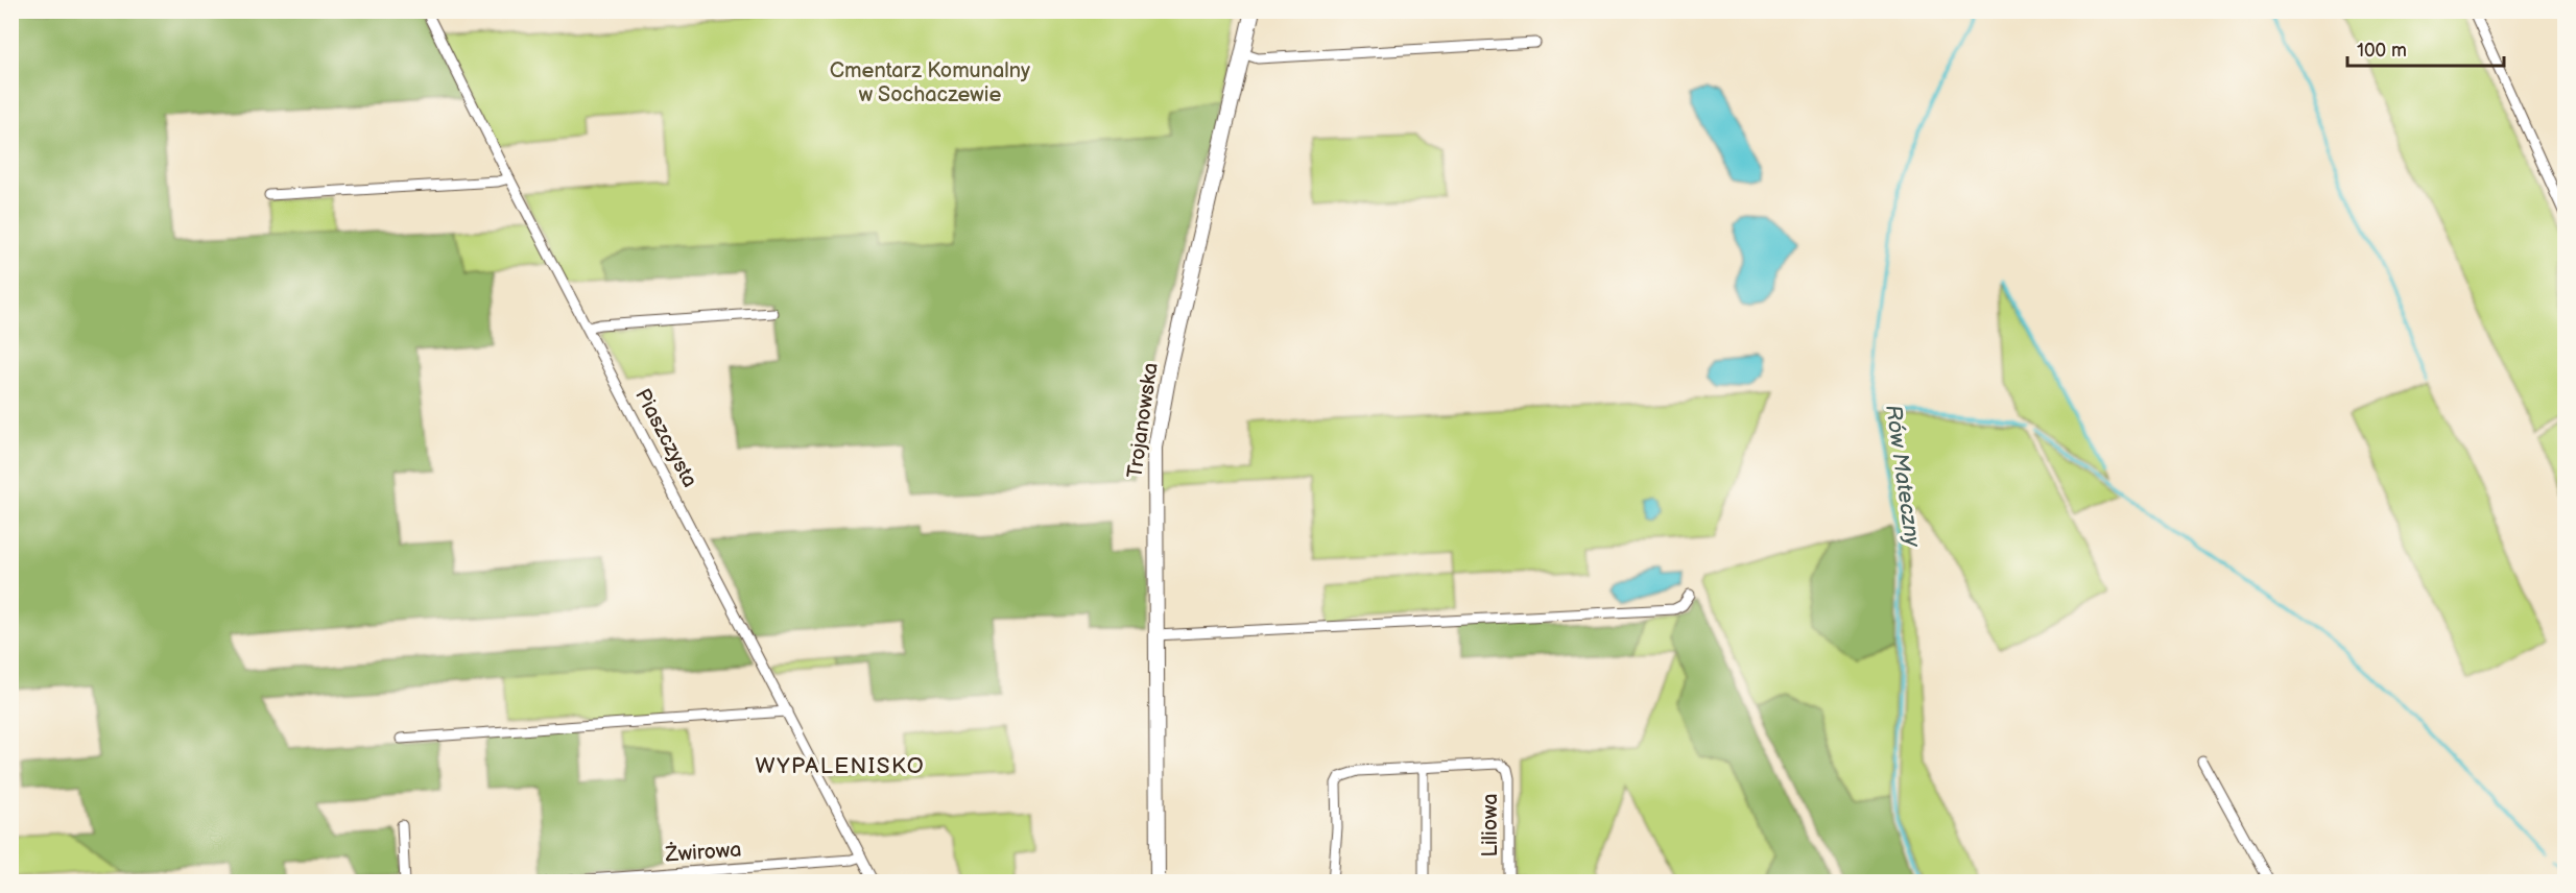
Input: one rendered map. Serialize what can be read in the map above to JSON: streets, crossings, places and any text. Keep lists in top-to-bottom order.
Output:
{
  "streets": {
    "street": [
      "Trojanowska",
      "Piaszczysta",
      "Liliowa",
      "Żwirowa"
    ]
  },
  "crossings": [
    ["Piaszczysta", "Żwirowa"]
  ],
  "districts": ["WYPALENISKO"],
  "water": ["Rów Mateczny"],
  "parks": ["Cmentarz Komunalny w Sochaczewie"],
  "scale_bar": "100 m"
}
